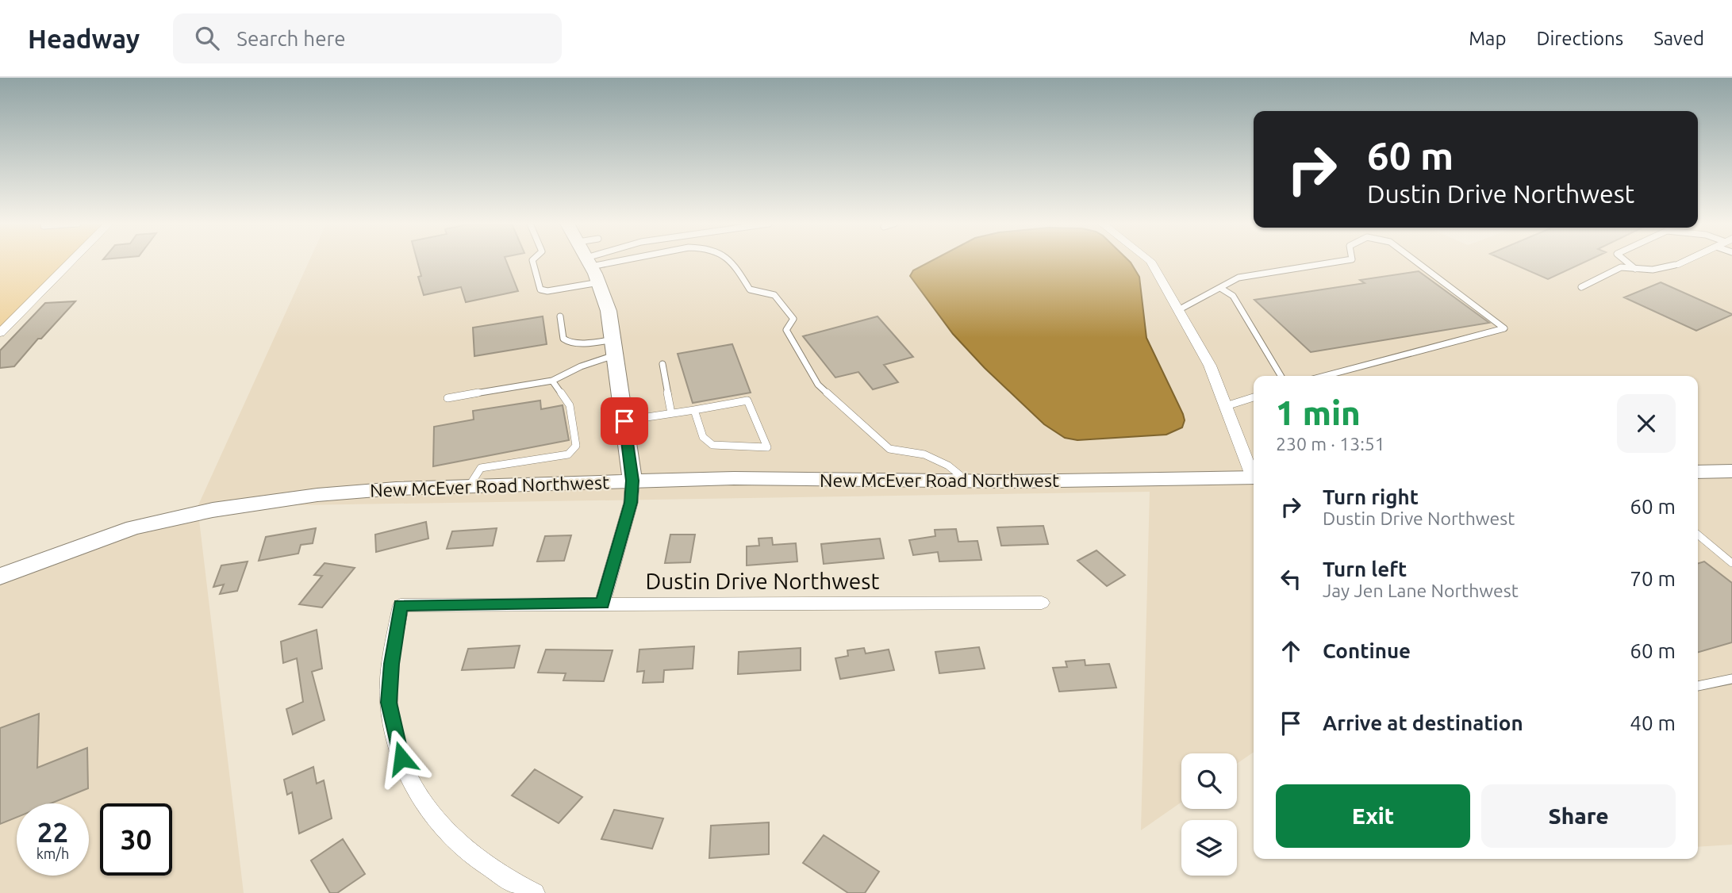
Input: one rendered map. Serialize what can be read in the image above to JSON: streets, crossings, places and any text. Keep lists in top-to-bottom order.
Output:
{
  "streets": {
    "street": ["New McEver Road Northwest", "Dustin Drive Northwest"]
  },
  "page": {
    "header": "Headway",
    "search": "Search here",
    "nav": ["Map", "Directions", "Saved"],
    "turn": ["60 m", "Dustin Drive Northwest"],
    "heading": ["1 min", "230 m · 13:51"],
    "list": [
      {
        "name": "Turn right",
        "note": "Dustin Drive Northwest",
        "value": "60 m"
      },
      {
        "name": "Turn left",
        "note": "Jay Jen Lane Northwest",
        "value": "70 m"
      },
      {
        "name": "Continue",
        "value": "60 m"
      },
      {
        "name": "Arrive at destination",
        "value": "40 m"
      }
    ],
    "buttons": ["Exit", "Share"],
    "speed": "22 km/h",
    "limit": "30"
  }
}
